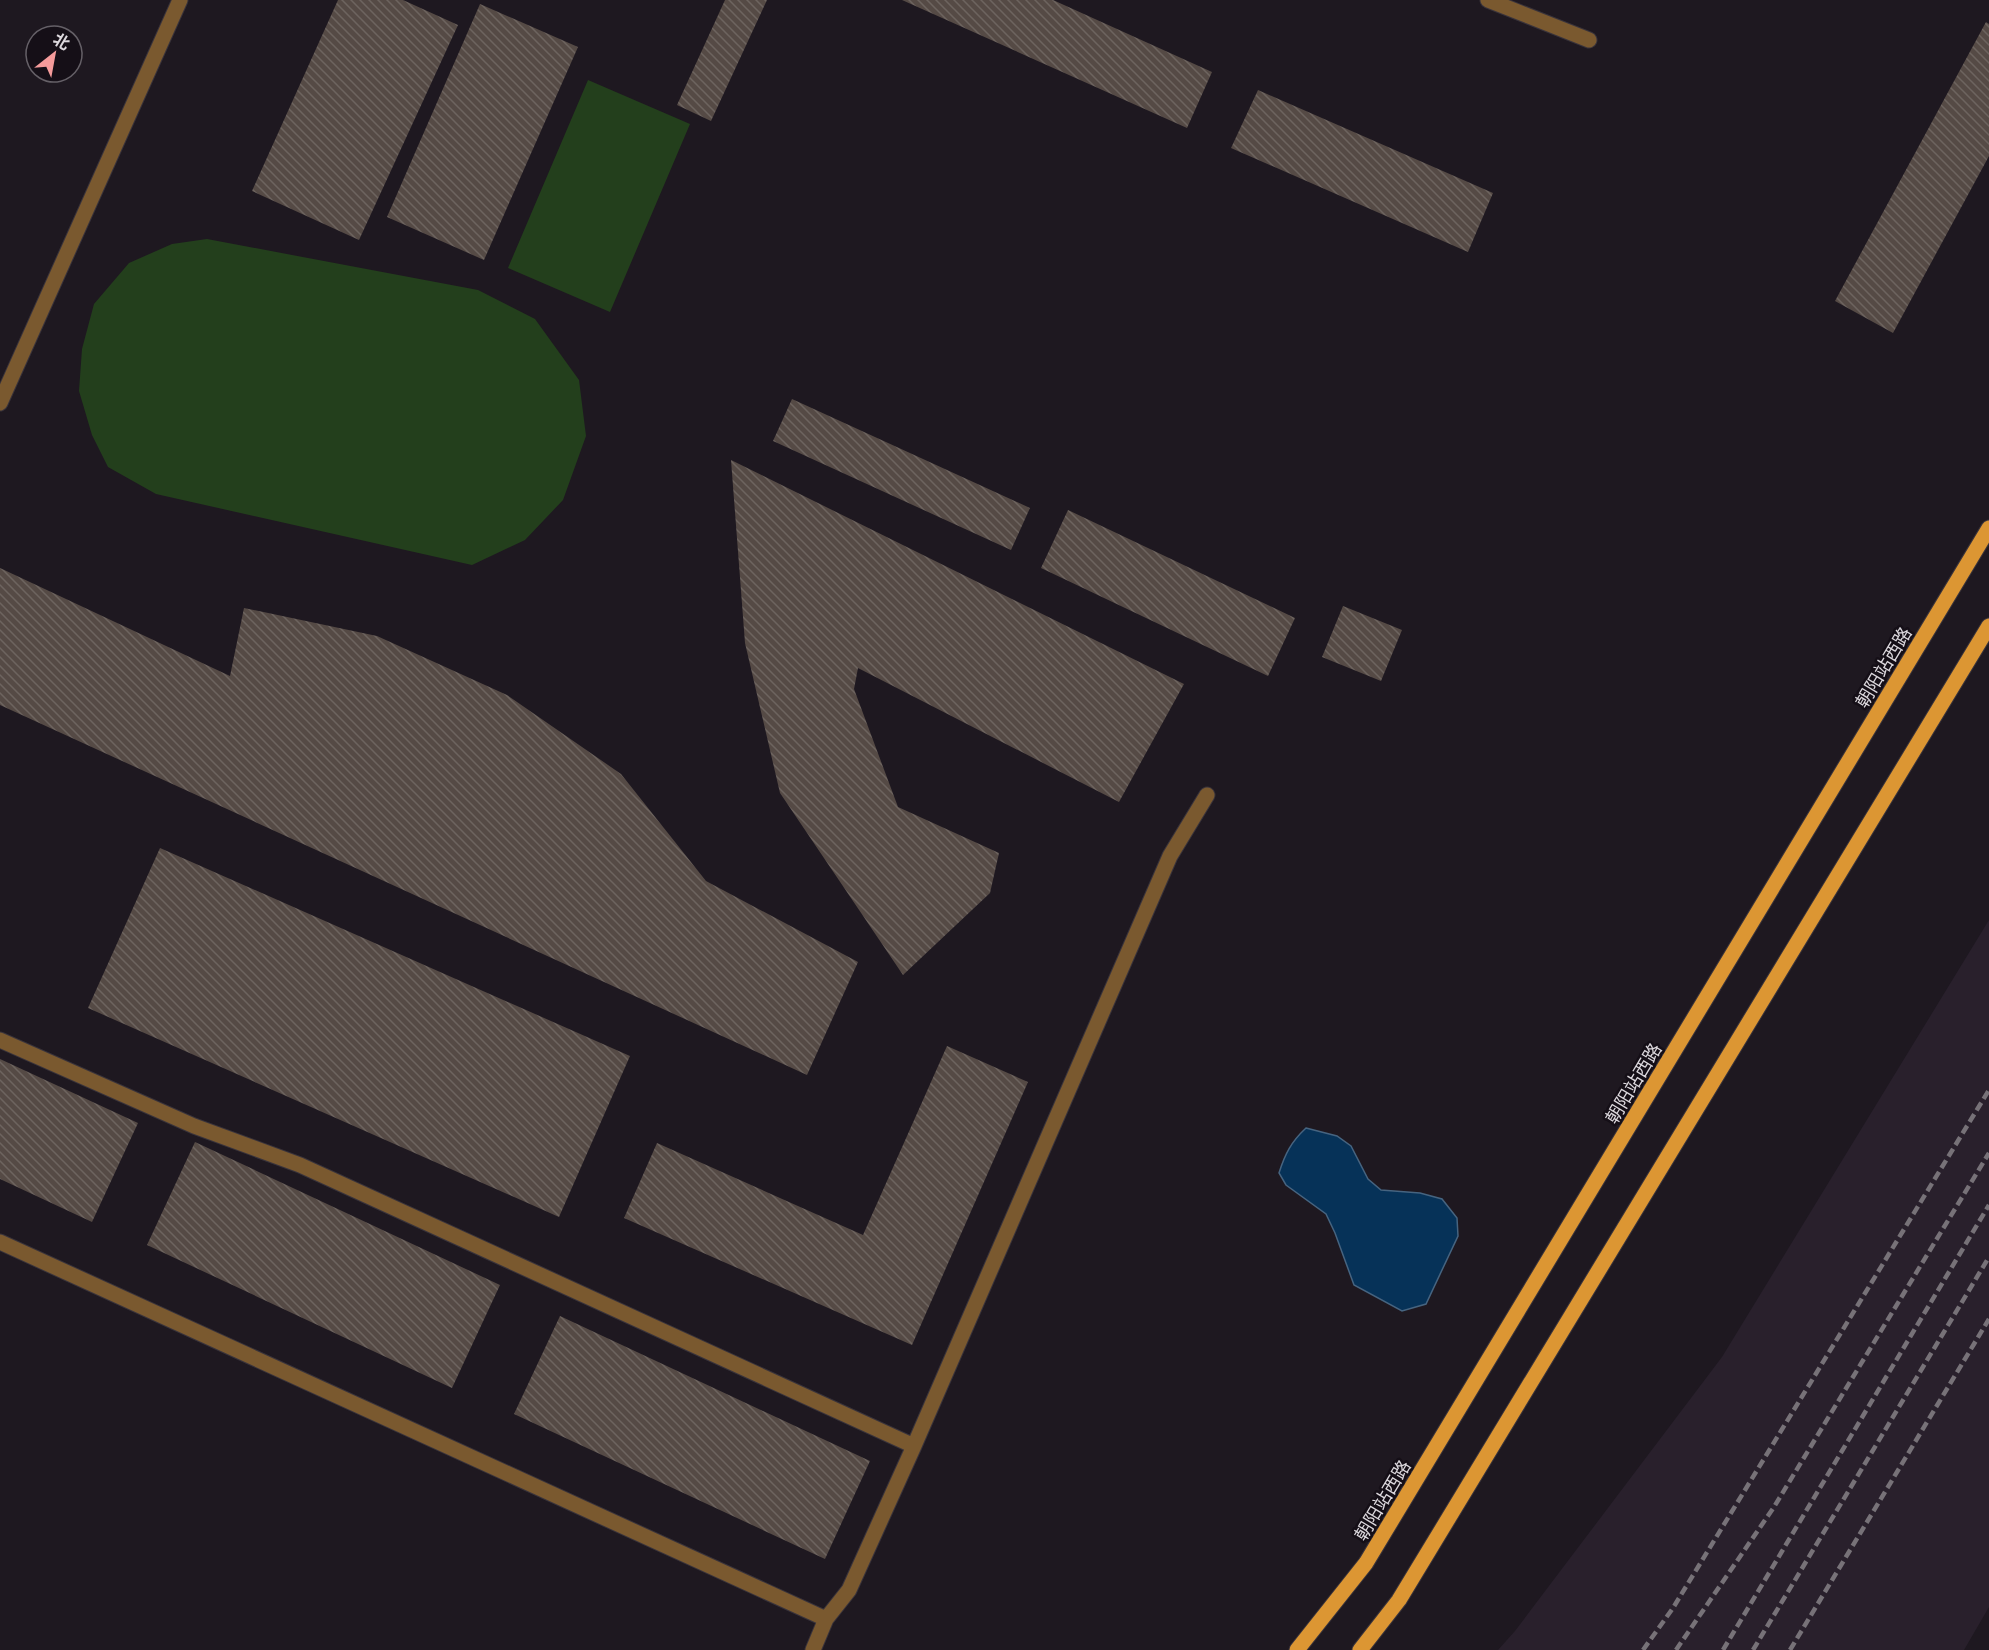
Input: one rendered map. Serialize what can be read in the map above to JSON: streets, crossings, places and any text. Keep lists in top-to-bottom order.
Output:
{
  "streets": {
    "main road": ["朝阳站西路"]
  },
  "north": "top right"
}
